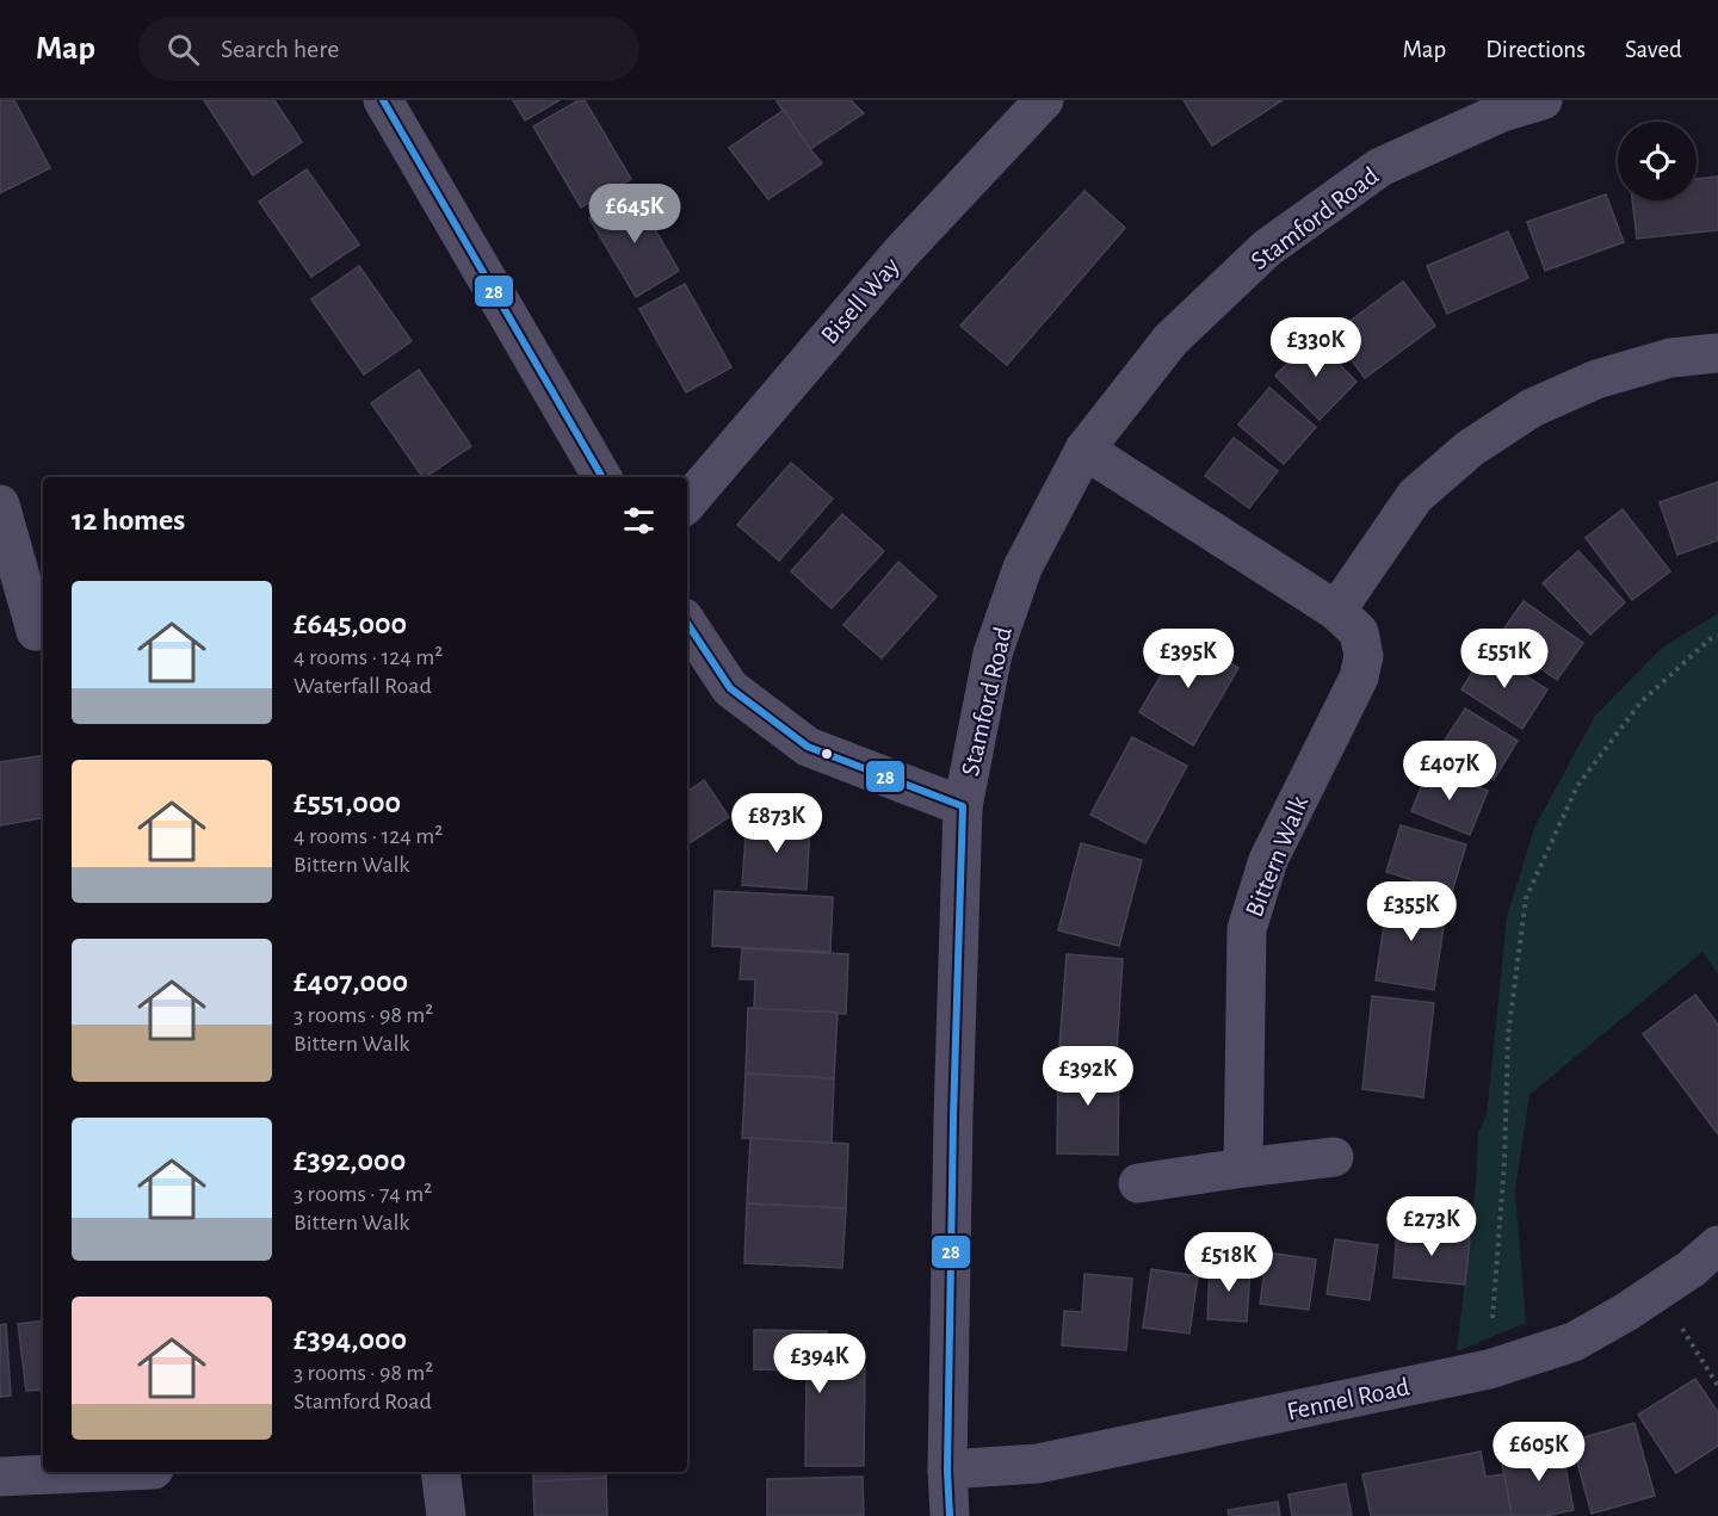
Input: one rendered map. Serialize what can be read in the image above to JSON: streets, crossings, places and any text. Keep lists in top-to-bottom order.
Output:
{
  "streets": {
    "street": [
      "Stamford Road",
      "Bisell Way",
      "Bittern Walk",
      "Fennel Road"
    ]
  },
  "crossings": [
    ["Stamford Road", "Bittern Walk"],
    ["Stamford Road", "Fennel Road"]
  ],
  "lines": ["transit line 28"],
  "page": {
    "header": "Map",
    "search": "Search here",
    "nav": ["Map", "Directions", "Saved"],
    "price": [
      "£645K",
      "£330K",
      "£395K",
      "£551K",
      "£407K",
      "£873K",
      "£355K",
      "£392K",
      "£273K",
      "£518K",
      "£394K",
      "£605K"
    ],
    "heading": "12 homes",
    "list": [
      {
        "name": "£645,000",
        "note": "4 rooms · 124 m² · Waterfall Road"
      },
      {
        "name": "£551,000",
        "note": "4 rooms · 124 m² · Bittern Walk"
      },
      {
        "name": "£407,000",
        "note": "3 rooms · 98 m² · Bittern Walk"
      },
      {
        "name": "£392,000",
        "note": "3 rooms · 74 m² · Bittern Walk"
      },
      {
        "name": "£394,000",
        "note": "3 rooms · 98 m² · Stamford Road"
      }
    ]
  }
}
